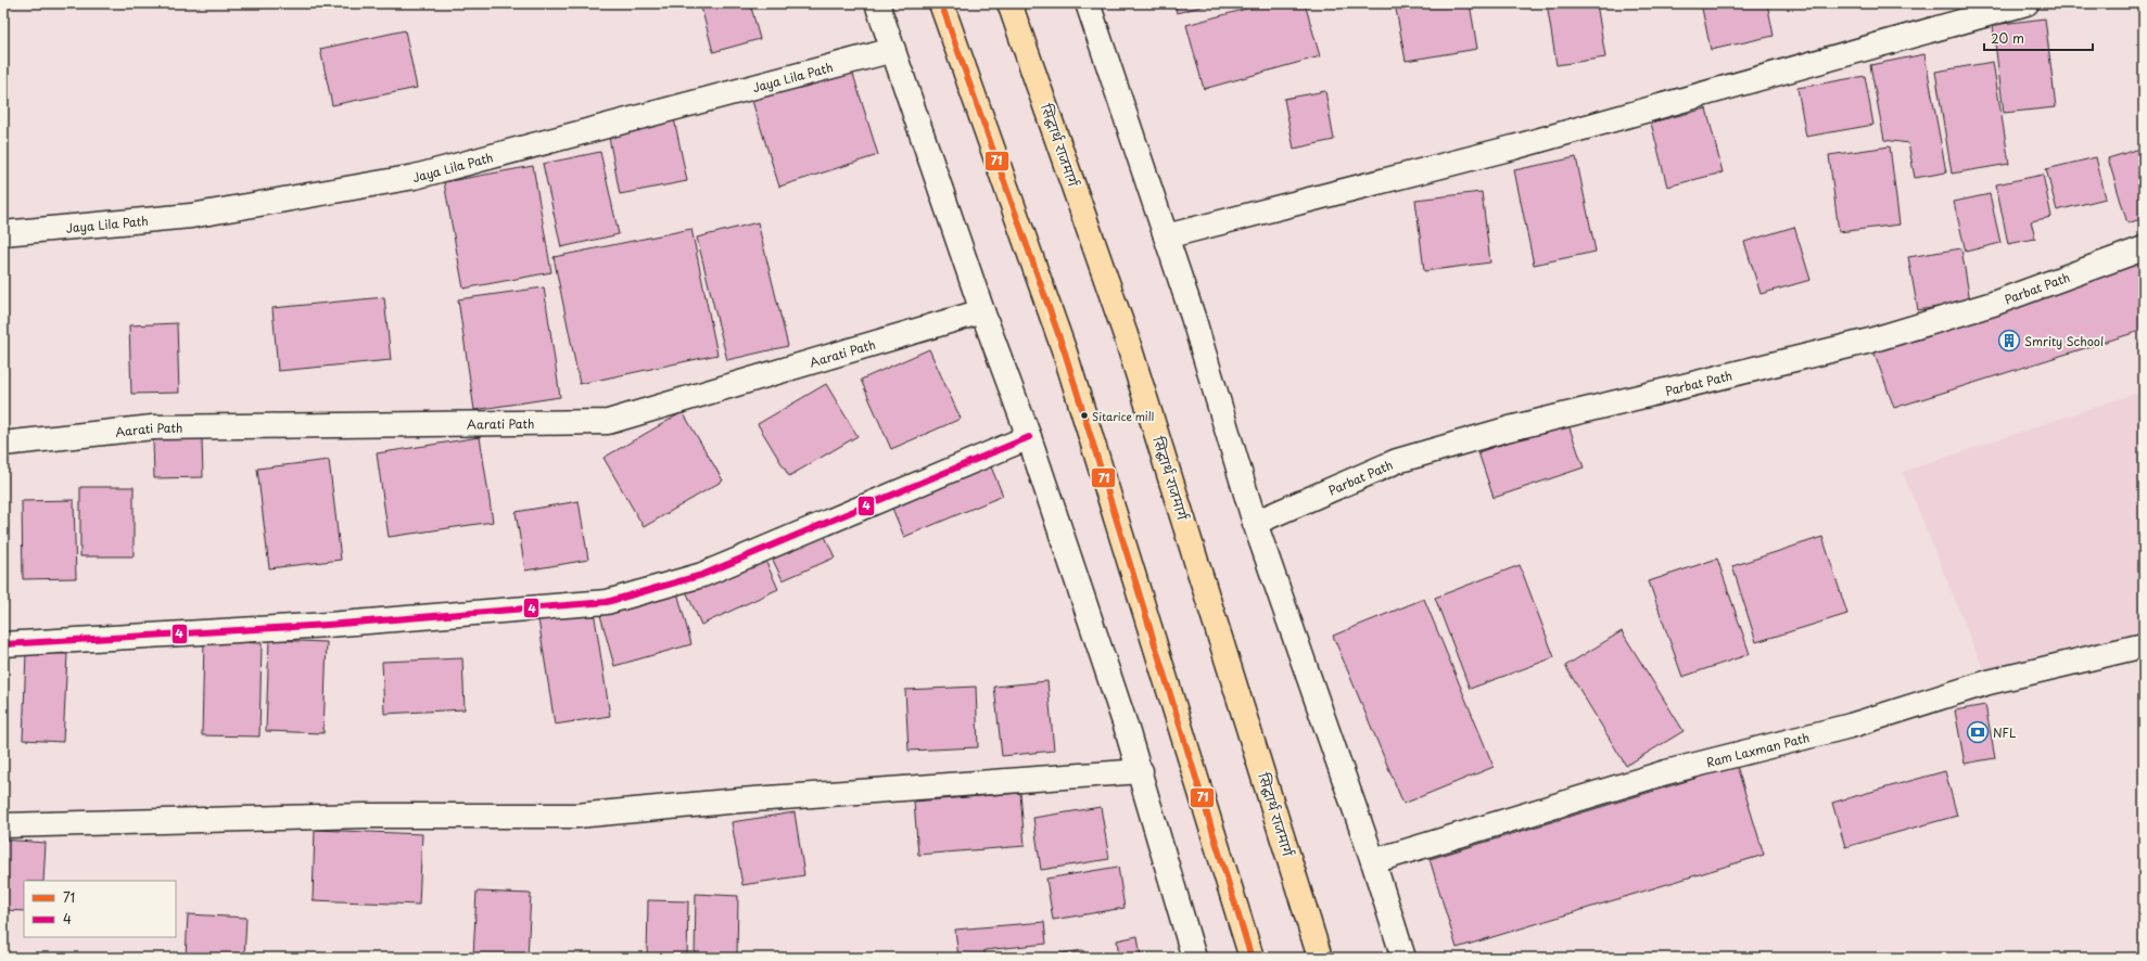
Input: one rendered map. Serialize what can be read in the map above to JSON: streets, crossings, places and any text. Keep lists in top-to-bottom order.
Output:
{
  "streets": {
    "highway": ["सिद्धार्थ राजमार्ग"],
    "street": [
      "Jaya Lila Path",
      "Parbat Path",
      "Aarati Path",
      "Ram Laxman Path"
    ]
  },
  "places": {
    "building": ["Smrity School"],
    "other": ["Sitarice mill"],
    "bank": ["NFL"]
  },
  "lines": ["transit line 71", "transit line 4"],
  "legend": ["71", "4"],
  "scale_bar": "20 m"
}
